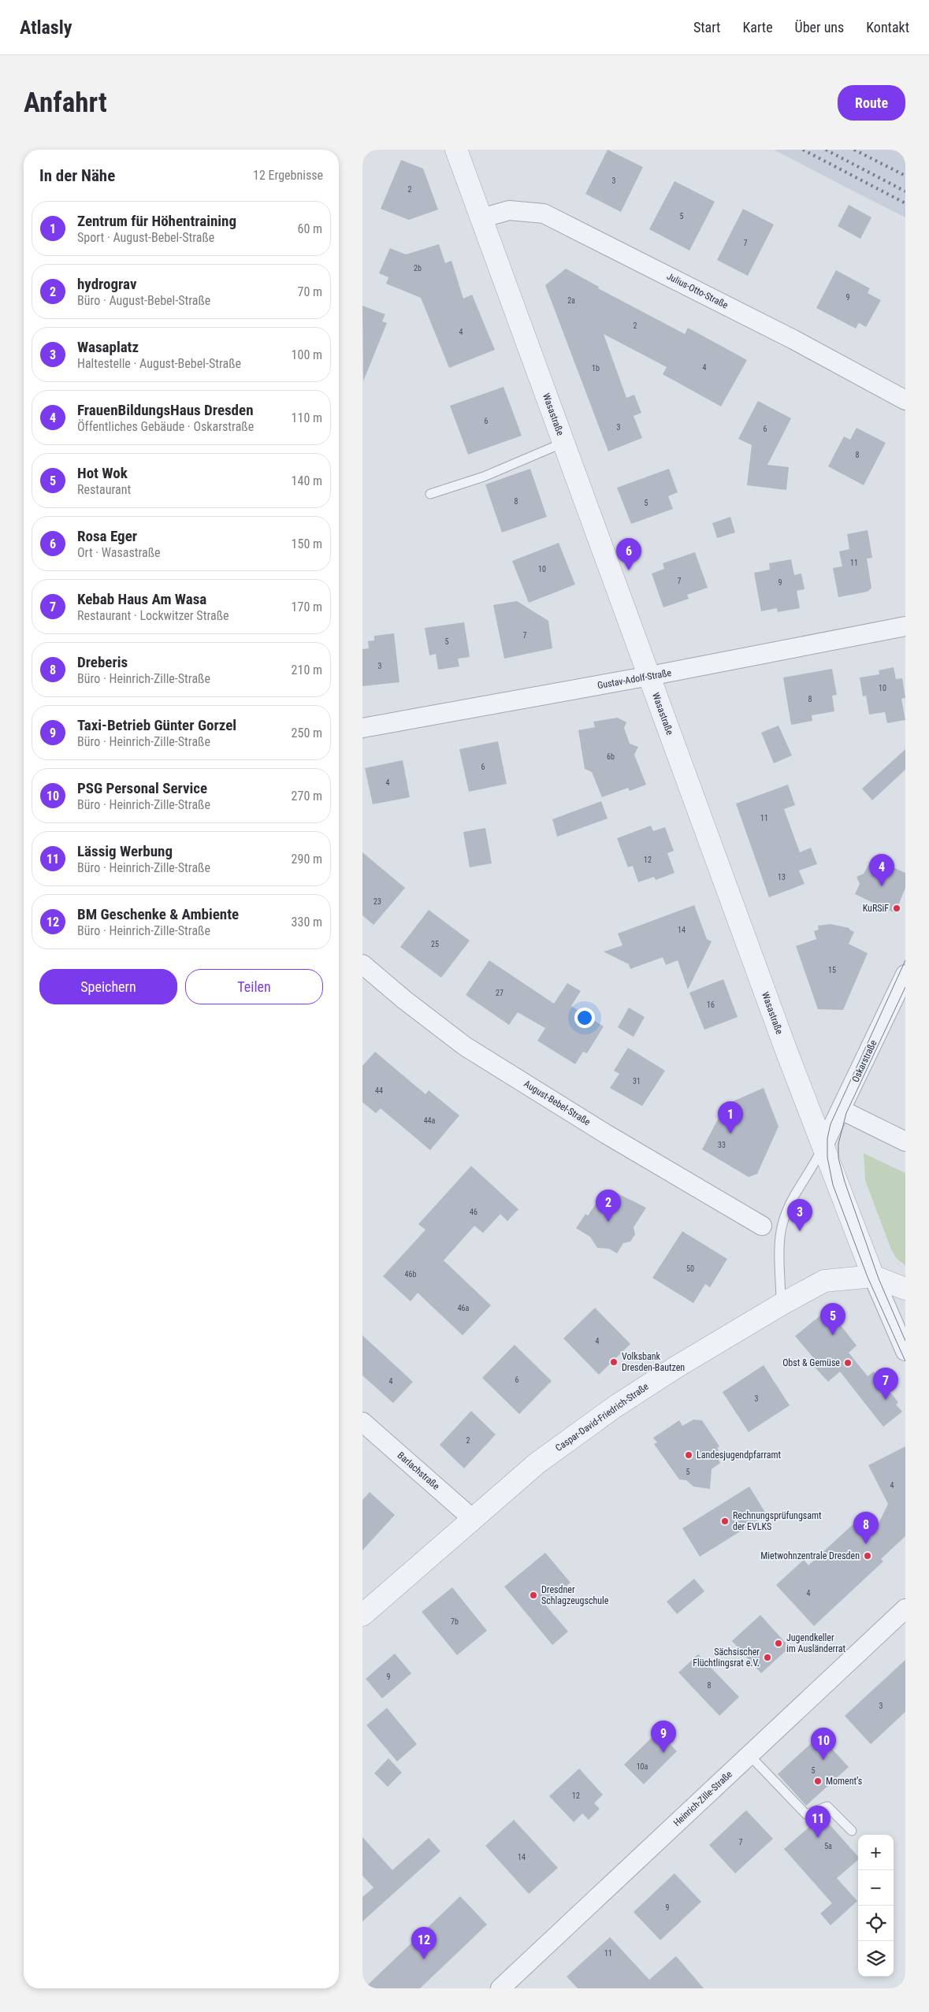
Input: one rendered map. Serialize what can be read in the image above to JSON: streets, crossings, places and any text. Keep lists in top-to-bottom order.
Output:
{
  "streets": {
    "street": [
      "Julius-Otto-Straße",
      "Wasastraße",
      "Gustav-Adolf-Straße",
      "Oskarstraße",
      "August-Bebel-Straße",
      "Caspar-David-Friedrich-Straße",
      "Barlachstraße",
      "Heinrich-Zille-Straße"
    ]
  },
  "crossings": [
    ["Julius-Otto-Straße", "Wasastraße"],
    ["Wasastraße", "Gustav-Adolf-Straße"],
    ["Wasastraße", "Oskarstraße"],
    ["Wasastraße", "Caspar-David-Friedrich-Straße"],
    ["Caspar-David-Friedrich-Straße", "Barlachstraße"]
  ],
  "places": [
    "KuRSiF",
    "Volksbank Dresden-Bautzen",
    "Obst & Gemüse",
    "Landesjugendpfarramt",
    "Rechnungsprüfungsamt der EVLKS",
    "Mietwohnzentrale Dresden",
    "Dresdner Schlagzeugschule",
    "Jugendkeller im Ausländerrat",
    "Sächsischer Flüchtlingsrat e.V.",
    "Moment’s"
  ],
  "house_numbers": [
    "3",
    "2",
    "5",
    "7",
    "2b",
    "9",
    "2a",
    "2",
    "4",
    "4",
    "1b",
    "6",
    "3",
    "6",
    "8",
    "8",
    "5",
    "11",
    "10",
    "7",
    "9",
    "7",
    "5",
    "3",
    "10",
    "8",
    "6b",
    "6",
    "4",
    "11",
    "12",
    "13",
    "23",
    "14",
    "25",
    "15",
    "27",
    "16",
    "31",
    "44",
    "44a",
    "33",
    "46",
    "50",
    "46b",
    "46a",
    "4",
    "6",
    "4",
    "3",
    "2",
    "5",
    "4",
    "4",
    "7b",
    "9",
    "8",
    "3",
    "10a",
    "5",
    "12",
    "7",
    "5a",
    "14",
    "9",
    "11"
  ],
  "page": {
    "header": "Atlasly",
    "nav": [
      "Start",
      "Karte",
      "Über uns",
      "Kontakt"
    ],
    "buttons": [
      "Route",
      ["Speichern", "Teilen"]
    ],
    "title": "Anfahrt",
    "heading": ["In der Nähe", "12 Ergebnisse"],
    "list": [
      {
        "mark": "1",
        "name": "Zentrum für Höhentraining",
        "note": "Sport · August-Bebel-Straße",
        "value": "60 m"
      },
      {
        "mark": "2",
        "name": "hydrograv",
        "note": "Büro · August-Bebel-Straße",
        "value": "70 m"
      },
      {
        "mark": "3",
        "name": "Wasaplatz",
        "note": "Haltestelle · August-Bebel-Straße",
        "value": "100 m"
      },
      {
        "mark": "4",
        "name": "FrauenBildungsHaus Dresden",
        "note": "Öffentliches Gebäude · Oskarstraße",
        "value": "110 m"
      },
      {
        "mark": "5",
        "name": "Hot Wok",
        "note": "Restaurant",
        "value": "140 m"
      },
      {
        "mark": "6",
        "name": "Rosa Eger",
        "note": "Ort · Wasastraße",
        "value": "150 m"
      },
      {
        "mark": "7",
        "name": "Kebab Haus Am Wasa",
        "note": "Restaurant · Lockwitzer Straße",
        "value": "170 m"
      },
      {
        "mark": "8",
        "name": "Dreberis",
        "note": "Büro · Heinrich-Zille-Straße",
        "value": "210 m"
      },
      {
        "mark": "9",
        "name": "Taxi-Betrieb Günter Gorzel",
        "note": "Büro · Heinrich-Zille-Straße",
        "value": "250 m"
      },
      {
        "mark": "10",
        "name": "PSG Personal Service",
        "note": "Büro · Heinrich-Zille-Straße",
        "value": "270 m"
      },
      {
        "mark": "11",
        "name": "Lässig Werbung",
        "note": "Büro · Heinrich-Zille-Straße",
        "value": "290 m"
      },
      {
        "mark": "12",
        "name": "BM Geschenke & Ambiente",
        "note": "Büro · Heinrich-Zille-Straße",
        "value": "330 m"
      }
    ],
    "pins": [
      "6",
      "4",
      "1",
      "2",
      "3",
      "5",
      "7",
      "8",
      "9",
      "10",
      "11",
      "12"
    ],
    "map_buttons": ["+", "−"]
  }
}
